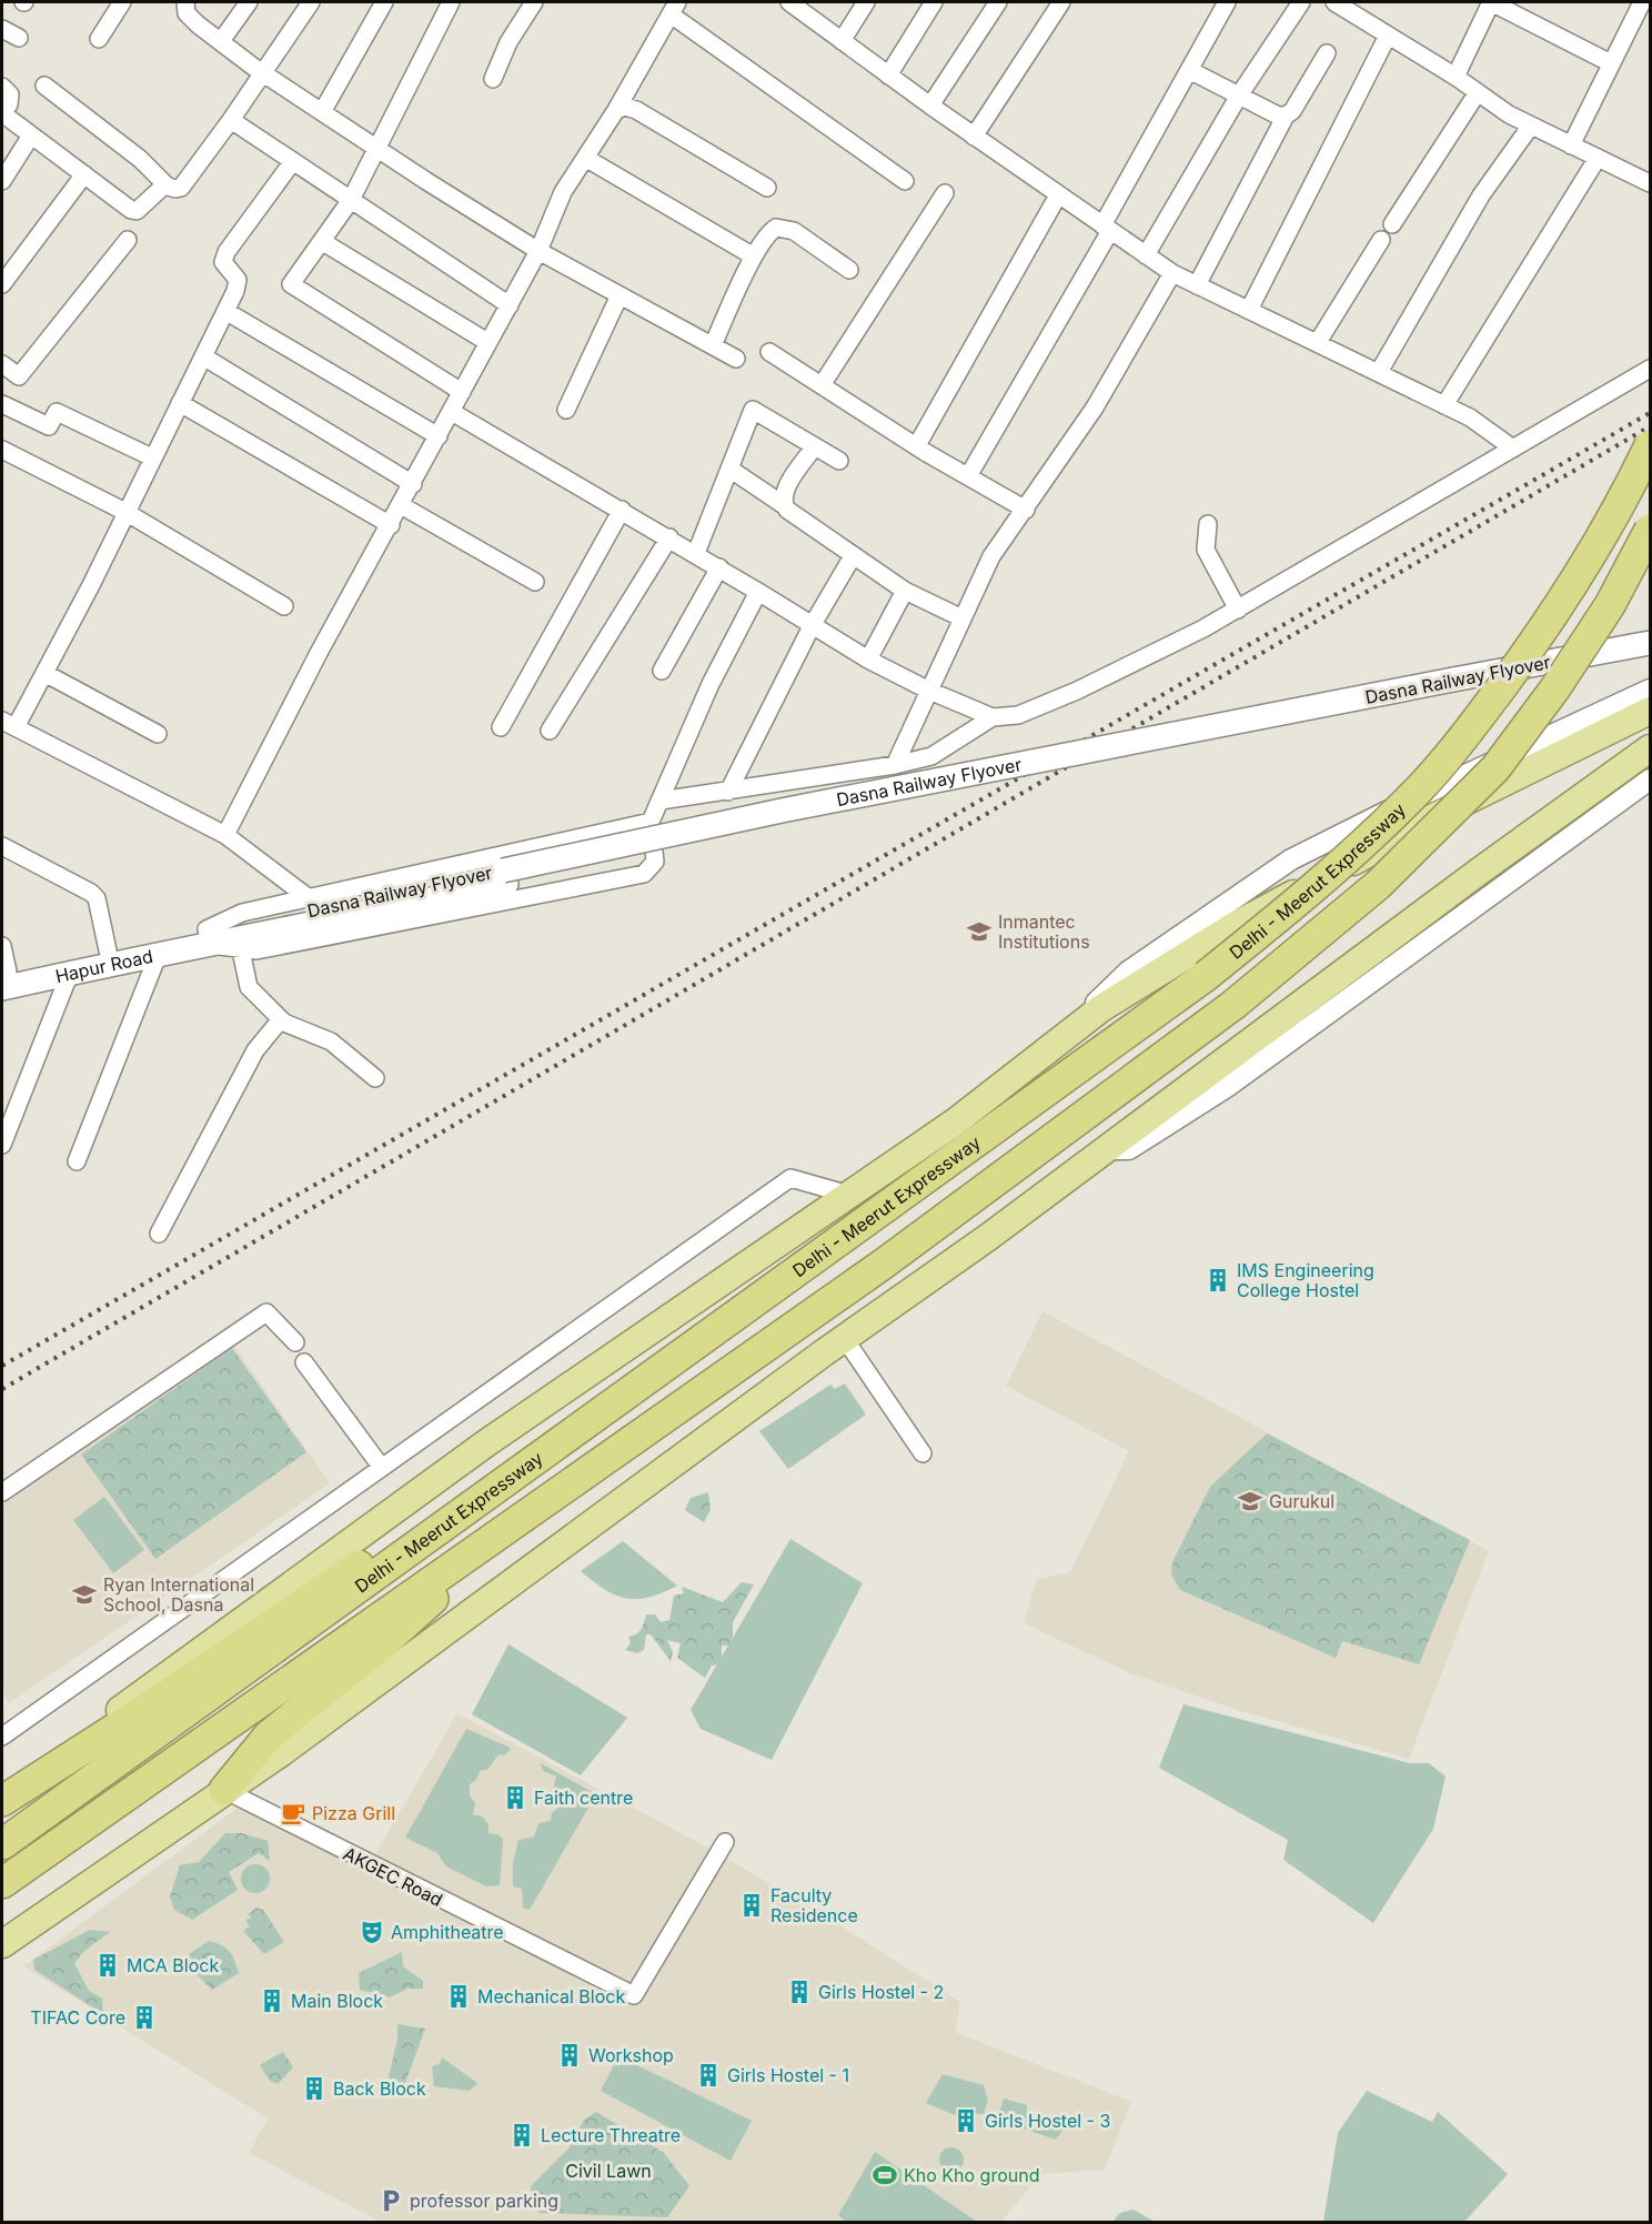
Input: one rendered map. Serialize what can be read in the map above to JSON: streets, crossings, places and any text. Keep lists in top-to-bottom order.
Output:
{
  "streets": {
    "highway": ["Delhi - Meerut Expressway"],
    "main road": ["Dasna Railway Flyover", "Hapur Road"],
    "street": ["AKGEC Road"]
  },
  "crossings": [
    ["Dasna Railway Flyover", "Hapur Road"]
  ],
  "parks": ["Civil Lawn"],
  "places": {
    "school or university": ["Inmantec Institutions", "Gurukul", "Ryan International School, Dasna"],
    "building": [
      "IMS Engineering College Hostel",
      "Faith centre",
      "Faculty Residence",
      "MCA Block",
      "Girls Hostel - 2",
      "Mechanical Block",
      "Main Block",
      "TIFAC Core",
      "Workshop",
      "Girls Hostel - 1",
      "Back Block",
      "Girls Hostel - 3",
      "Lecture Threatre"
    ],
    "cafe": ["Pizza Grill"],
    "theatre": ["Amphitheatre"],
    "sports": ["Kho Kho ground"],
    "parking": ["professor parking"]
  }
}
